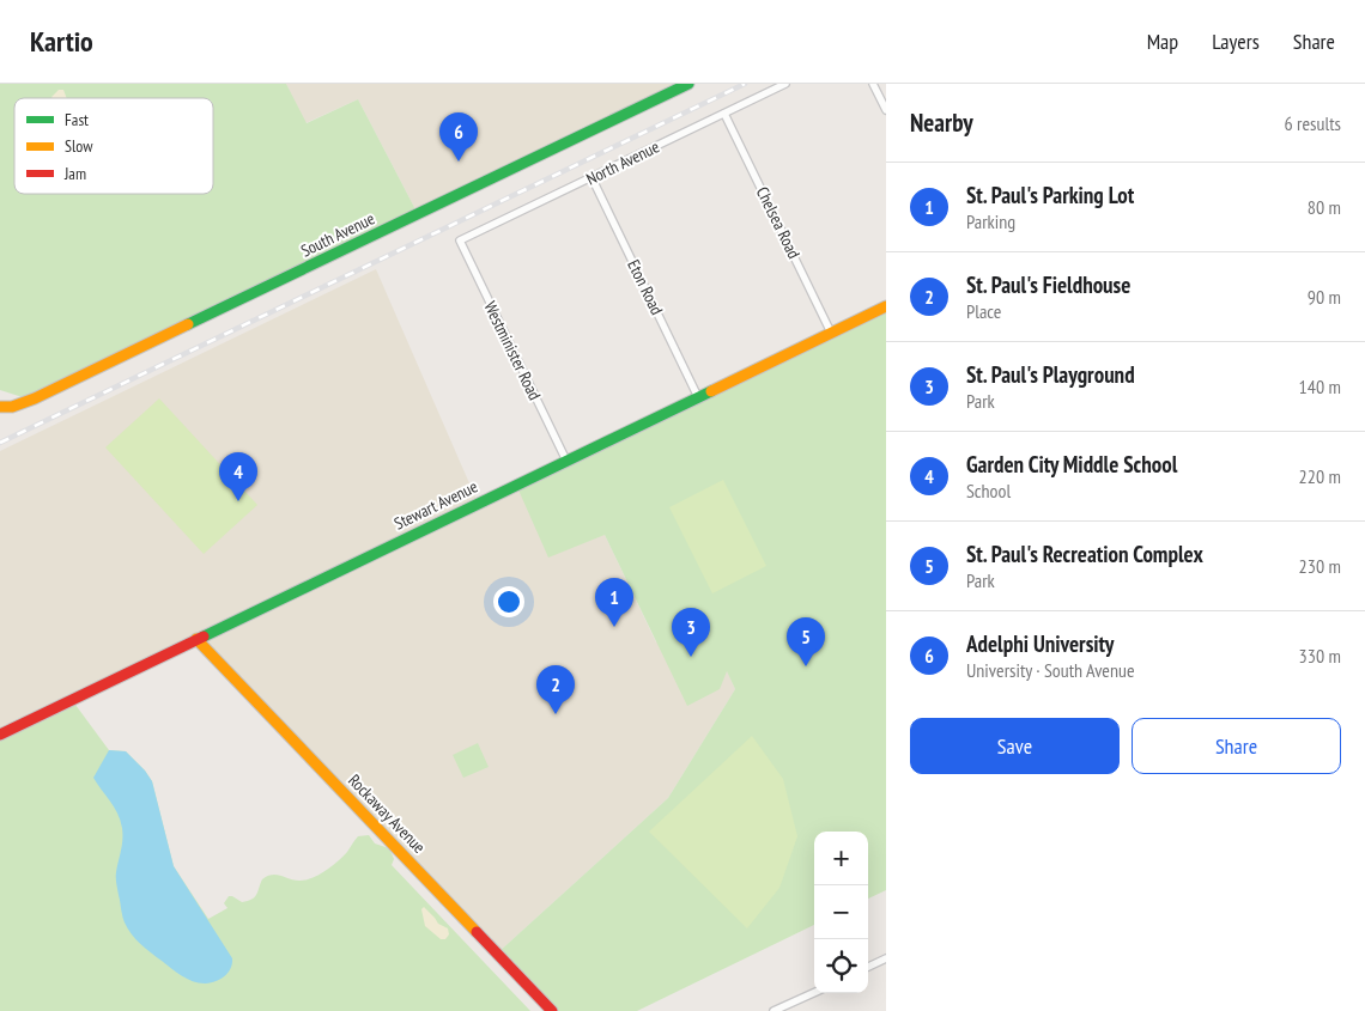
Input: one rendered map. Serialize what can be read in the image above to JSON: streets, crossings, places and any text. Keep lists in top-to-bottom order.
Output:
{
  "streets": {
    "main road": ["South Avenue", "Stewart Avenue", "Rockaway Avenue"],
    "street": [
      "North Avenue",
      "Chelsea Road",
      "Eton Road",
      "Westminister Road"
    ]
  },
  "crossings": [
    ["North Avenue", "Chelsea Road"],
    ["North Avenue", "Eton Road"],
    ["North Avenue", "Westminister Road"],
    ["Chelsea Road", "Stewart Avenue"],
    ["Eton Road", "Stewart Avenue"],
    ["Westminister Road", "Stewart Avenue"],
    ["Stewart Avenue", "Rockaway Avenue"]
  ],
  "legend": ["Fast", "Slow", "Jam"],
  "page": {
    "header": "Kartio",
    "nav": ["Map", "Layers", "Share"],
    "heading": ["Nearby", "6 results"],
    "pins": [
      "6",
      "4",
      "1",
      "3",
      "5",
      "2"
    ],
    "list": [
      {
        "mark": "1",
        "name": "St. Paul's Parking Lot",
        "note": "Parking",
        "value": "80 m"
      },
      {
        "mark": "2",
        "name": "St. Paul's Fieldhouse",
        "note": "Place",
        "value": "90 m"
      },
      {
        "mark": "3",
        "name": "St. Paul's Playground",
        "note": "Park",
        "value": "140 m"
      },
      {
        "mark": "4",
        "name": "Garden City Middle School",
        "note": "School",
        "value": "220 m"
      },
      {
        "mark": "5",
        "name": "St. Paul's Recreation Complex",
        "note": "Park",
        "value": "230 m"
      },
      {
        "mark": "6",
        "name": "Adelphi University",
        "note": "University · South Avenue",
        "value": "330 m"
      }
    ],
    "buttons": ["Save", "Share"],
    "map_buttons": ["+", "−"]
  }
}
